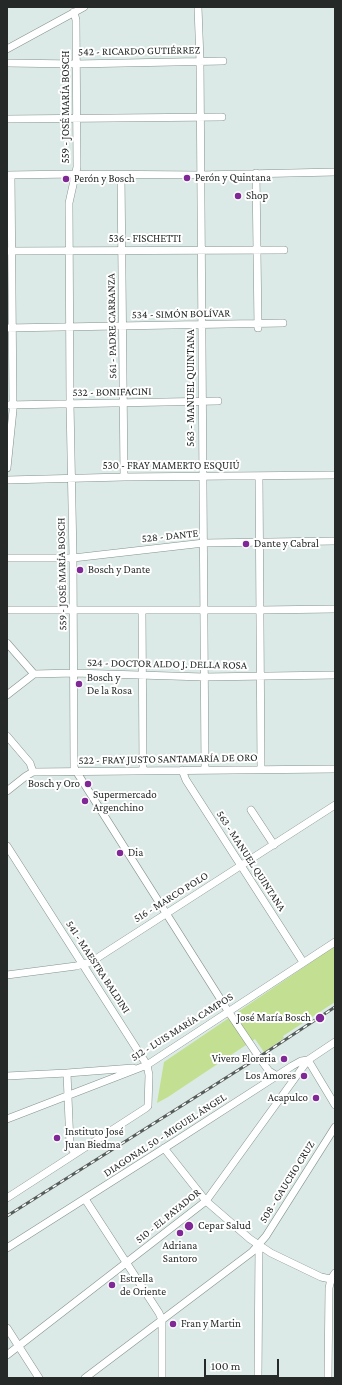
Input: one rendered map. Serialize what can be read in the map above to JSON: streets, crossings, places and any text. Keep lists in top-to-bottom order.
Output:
{
  "streets": {
    "street": [
      "542 - RICARDO GUTIÉRREZ",
      "559 - JOSÉ MARÍA BOSCH",
      "536 - FISCHETTI",
      "534 - SIMÓN BOLÍVAR",
      "561 - PADRE CARRANZA",
      "563 - MANUEL QUINTANA",
      "532 - BONIFACINI",
      "530 - FRAY MAMERTO ESQUIÚ",
      "528 - DANTE",
      "524 - DOCTOR ALDO J. DELLA ROSA",
      "522 - FRAY JUSTO SANTAMARÍA DE ORO",
      "516 - MARCO POLO",
      "541 - MAESTRA BALDINI",
      "512 - LUIS MARÍA CAMPOS",
      "DIAGONAL 50 - MIGUEL ÁNGEL",
      "508 - GAUCHO CRUZ",
      "510 - EL PAYADOR"
    ]
  },
  "crossings": [
    ["542 - RICARDO GUTIÉRREZ", "559 - JOSÉ MARÍA BOSCH"],
    ["542 - RICARDO GUTIÉRREZ", "563 - MANUEL QUINTANA"],
    ["559 - JOSÉ MARÍA BOSCH", "536 - FISCHETTI"],
    ["559 - JOSÉ MARÍA BOSCH", "534 - SIMÓN BOLÍVAR"],
    ["559 - JOSÉ MARÍA BOSCH", "532 - BONIFACINI"],
    ["559 - JOSÉ MARÍA BOSCH", "530 - FRAY MAMERTO ESQUIÚ"],
    ["559 - JOSÉ MARÍA BOSCH", "528 - DANTE"],
    ["559 - JOSÉ MARÍA BOSCH", "524 - DOCTOR ALDO J. DELLA ROSA"],
    ["559 - JOSÉ MARÍA BOSCH", "522 - FRAY JUSTO SANTAMARÍA DE ORO"],
    ["559 - JOSÉ MARÍA BOSCH", "516 - MARCO POLO"],
    ["559 - JOSÉ MARÍA BOSCH", "512 - LUIS MARÍA CAMPOS"],
    ["559 - JOSÉ MARÍA BOSCH", "DIAGONAL 50 - MIGUEL ÁNGEL"],
    ["536 - FISCHETTI", "561 - PADRE CARRANZA"],
    ["536 - FISCHETTI", "563 - MANUEL QUINTANA"],
    ["534 - SIMÓN BOLÍVAR", "561 - PADRE CARRANZA"],
    ["534 - SIMÓN BOLÍVAR", "563 - MANUEL QUINTANA"],
    ["561 - PADRE CARRANZA", "532 - BONIFACINI"],
    ["561 - PADRE CARRANZA", "530 - FRAY MAMERTO ESQUIÚ"],
    ["563 - MANUEL QUINTANA", "532 - BONIFACINI"],
    ["563 - MANUEL QUINTANA", "530 - FRAY MAMERTO ESQUIÚ"],
    ["563 - MANUEL QUINTANA", "528 - DANTE"],
    ["563 - MANUEL QUINTANA", "524 - DOCTOR ALDO J. DELLA ROSA"],
    ["563 - MANUEL QUINTANA", "522 - FRAY JUSTO SANTAMARÍA DE ORO"],
    ["563 - MANUEL QUINTANA", "516 - MARCO POLO"],
    ["563 - MANUEL QUINTANA", "512 - LUIS MARÍA CAMPOS"],
    ["516 - MARCO POLO", "541 - MAESTRA BALDINI"],
    ["541 - MAESTRA BALDINI", "512 - LUIS MARÍA CAMPOS"],
    ["DIAGONAL 50 - MIGUEL ÁNGEL", "510 - EL PAYADOR"]
  ],
  "places": [
    "Perón y Quintana",
    "Perón y Bosch",
    "Shop",
    "Dante y Cabral",
    "Bosch y Dante",
    "Bosch y De la Rosa",
    "Bosch y Oro",
    "Supermercado Argenchino",
    "Dia",
    "José María Bosch",
    "Vivero Floreria",
    "Los Amores",
    "Acapulco",
    "Instituto José Juan Biedma",
    "Cepar Salud",
    "Adriana Santoro",
    "Estrella de Oriente",
    "Fran y Martin"
  ],
  "scale_bar": "100 m"
}
